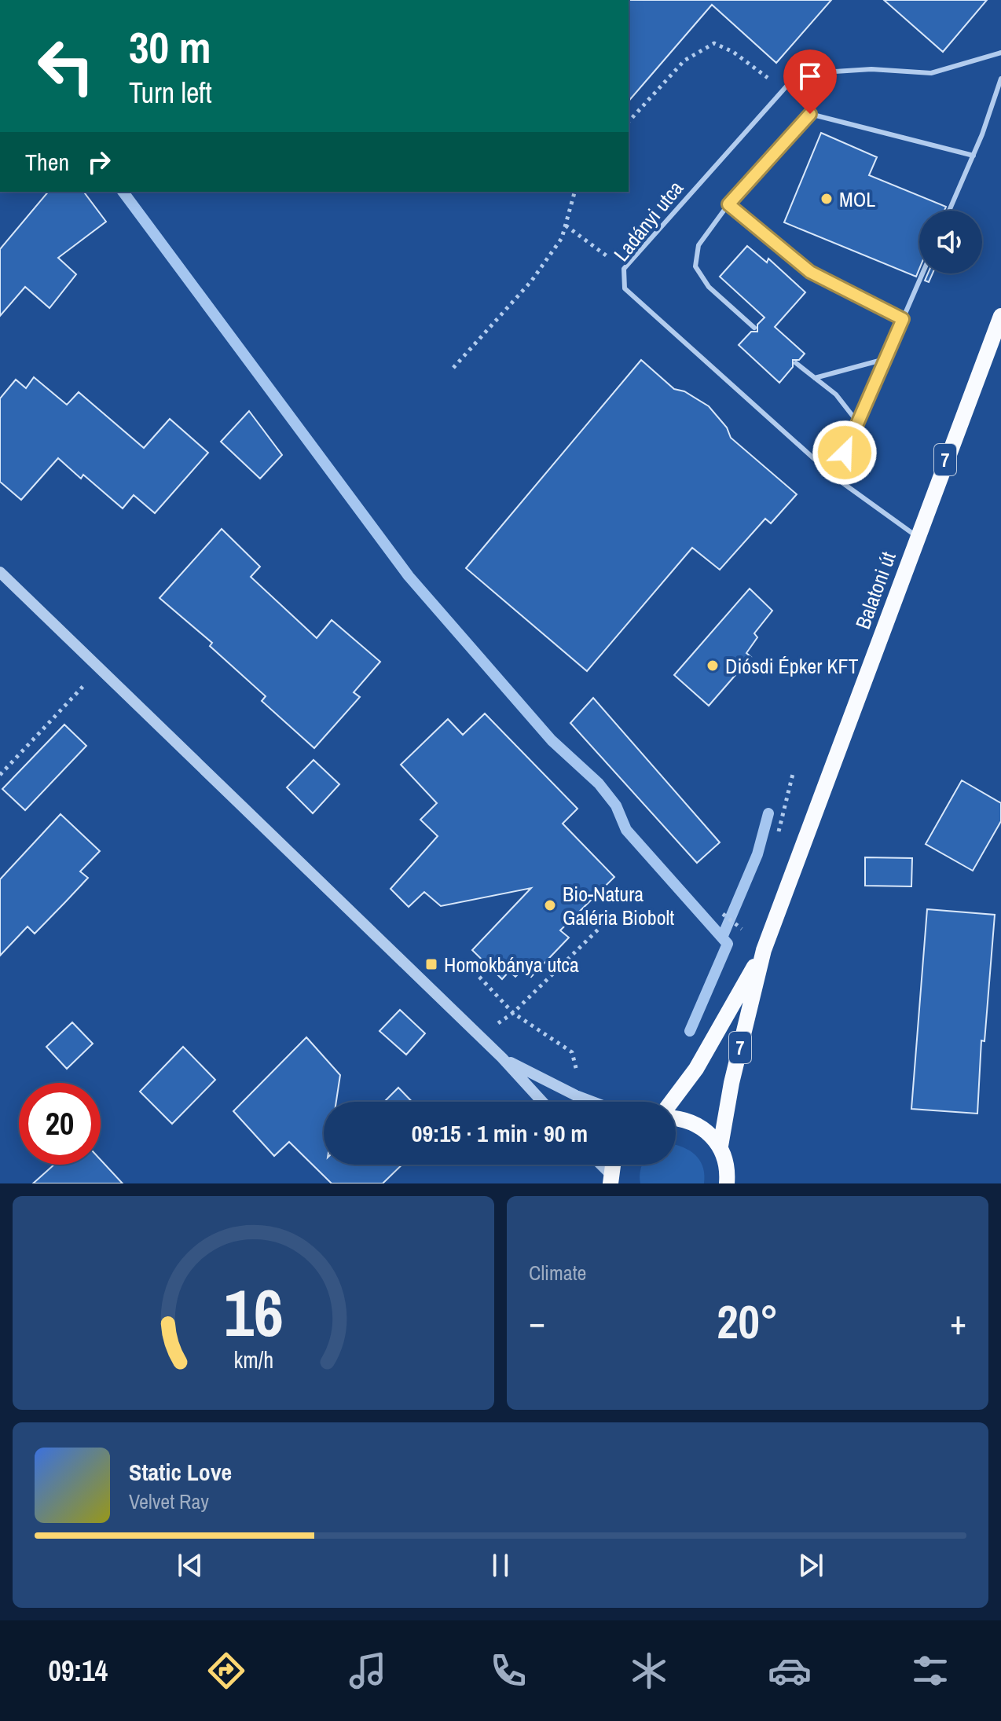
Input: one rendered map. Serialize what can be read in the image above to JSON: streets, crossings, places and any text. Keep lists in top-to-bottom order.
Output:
{
  "streets": {
    "main road": ["7", "Balatoni út"],
    "lane": ["Ladányi utca"]
  },
  "crossings": [
    ["Ladányi utca", "Balatoni út"],
    ["7", "Balatoni út"]
  ],
  "places": {
    "other": ["MOL", "Diósdi Épker KFT", "Bio-Natura Galéria Biobolt"],
    "transit": ["Homokbánya utca"]
  },
  "page": {
    "turn": ["30 m", "Turn left"],
    "then": "Then",
    "limit": "20",
    "trip": "09:15 · 1 min · 90 m",
    "tile": "Climate",
    "heat": ["−", "20°", "+"],
    "song": ["Static Love", "Velvet Ray"],
    "tabs": "09:14",
    "gauge": ["16", "km/h"]
  }
}
